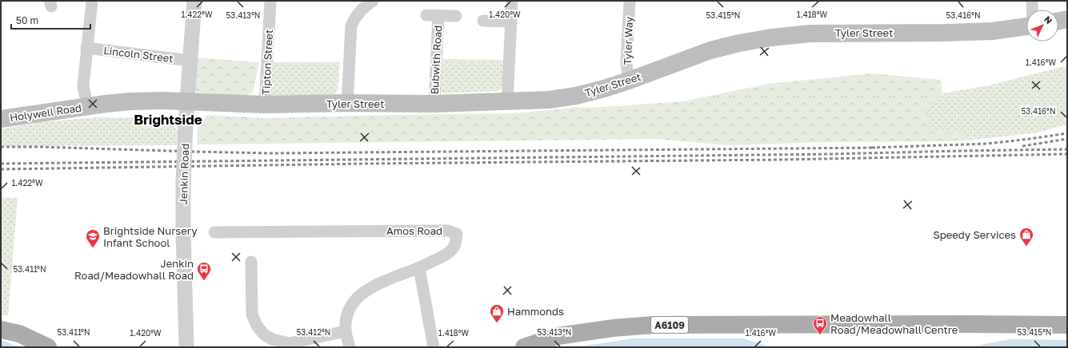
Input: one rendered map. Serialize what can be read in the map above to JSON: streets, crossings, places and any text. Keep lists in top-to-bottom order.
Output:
{
  "streets": {
    "main road": ["Tyler Street", "Holywell Road", "A6109"],
    "street": [
      "Tyler Way",
      "Lincoln Street",
      "Bubwith Road",
      "Tipton Street",
      "Jenkin Road",
      "Amos Road"
    ]
  },
  "crossings": [
    ["Tyler Street", "Tyler Way"],
    ["Tyler Street", "Bubwith Road"],
    ["Tyler Street", "Tipton Street"],
    ["Tyler Street", "Holywell Road"],
    ["Tyler Street", "Jenkin Road"],
    ["Lincoln Street", "Jenkin Road"],
    ["Holywell Road", "Jenkin Road"]
  ],
  "districts": ["Brightside"],
  "places": {
    "shop": ["Speedy Services", "Hammonds"],
    "school or university": ["Brightside Nursery Infant School"],
    "bus stop": ["Jenkin Road/Meadowhall Road", "Meadowhall Road/Meadowhall Centre"]
  },
  "scale_bar": "50 m",
  "north": "top right",
  "coordinates": [
    "1.422°W",
    "1.420°W",
    "1.418°W",
    "53.416°N",
    "53.413°N",
    "53.415°N",
    "1.416°W",
    "53.411°N",
    "53.412°N"
  ]
}
